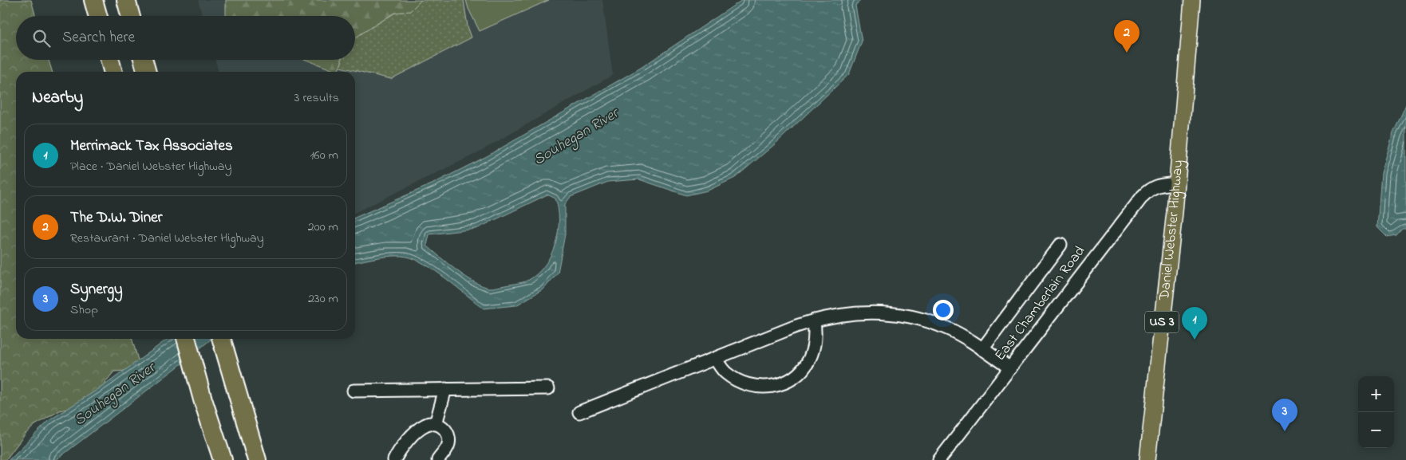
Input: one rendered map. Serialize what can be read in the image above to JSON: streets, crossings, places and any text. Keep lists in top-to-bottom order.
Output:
{
  "streets": {
    "main road": ["Daniel Webster Highway", "US 3"],
    "street": ["East Chamberlain Road"]
  },
  "crossings": [
    ["Daniel Webster Highway", "East Chamberlain Road"]
  ],
  "water": ["Souhegan River"],
  "page": {
    "search": "Search here",
    "pins": ["2", "1", "3"],
    "heading": ["Nearby", "3 results"],
    "list": [
      {
        "mark": "1",
        "name": "Merrimack Tax Associates",
        "note": "Place · Daniel Webster Highway",
        "value": "160 m"
      },
      {
        "mark": "2",
        "name": "The D.W. Diner",
        "note": "Restaurant · Daniel Webster Highway",
        "value": "200 m"
      },
      {
        "mark": "3",
        "name": "Synergy",
        "note": "Shop",
        "value": "230 m"
      }
    ],
    "map_buttons": ["+", "−"]
  }
}
